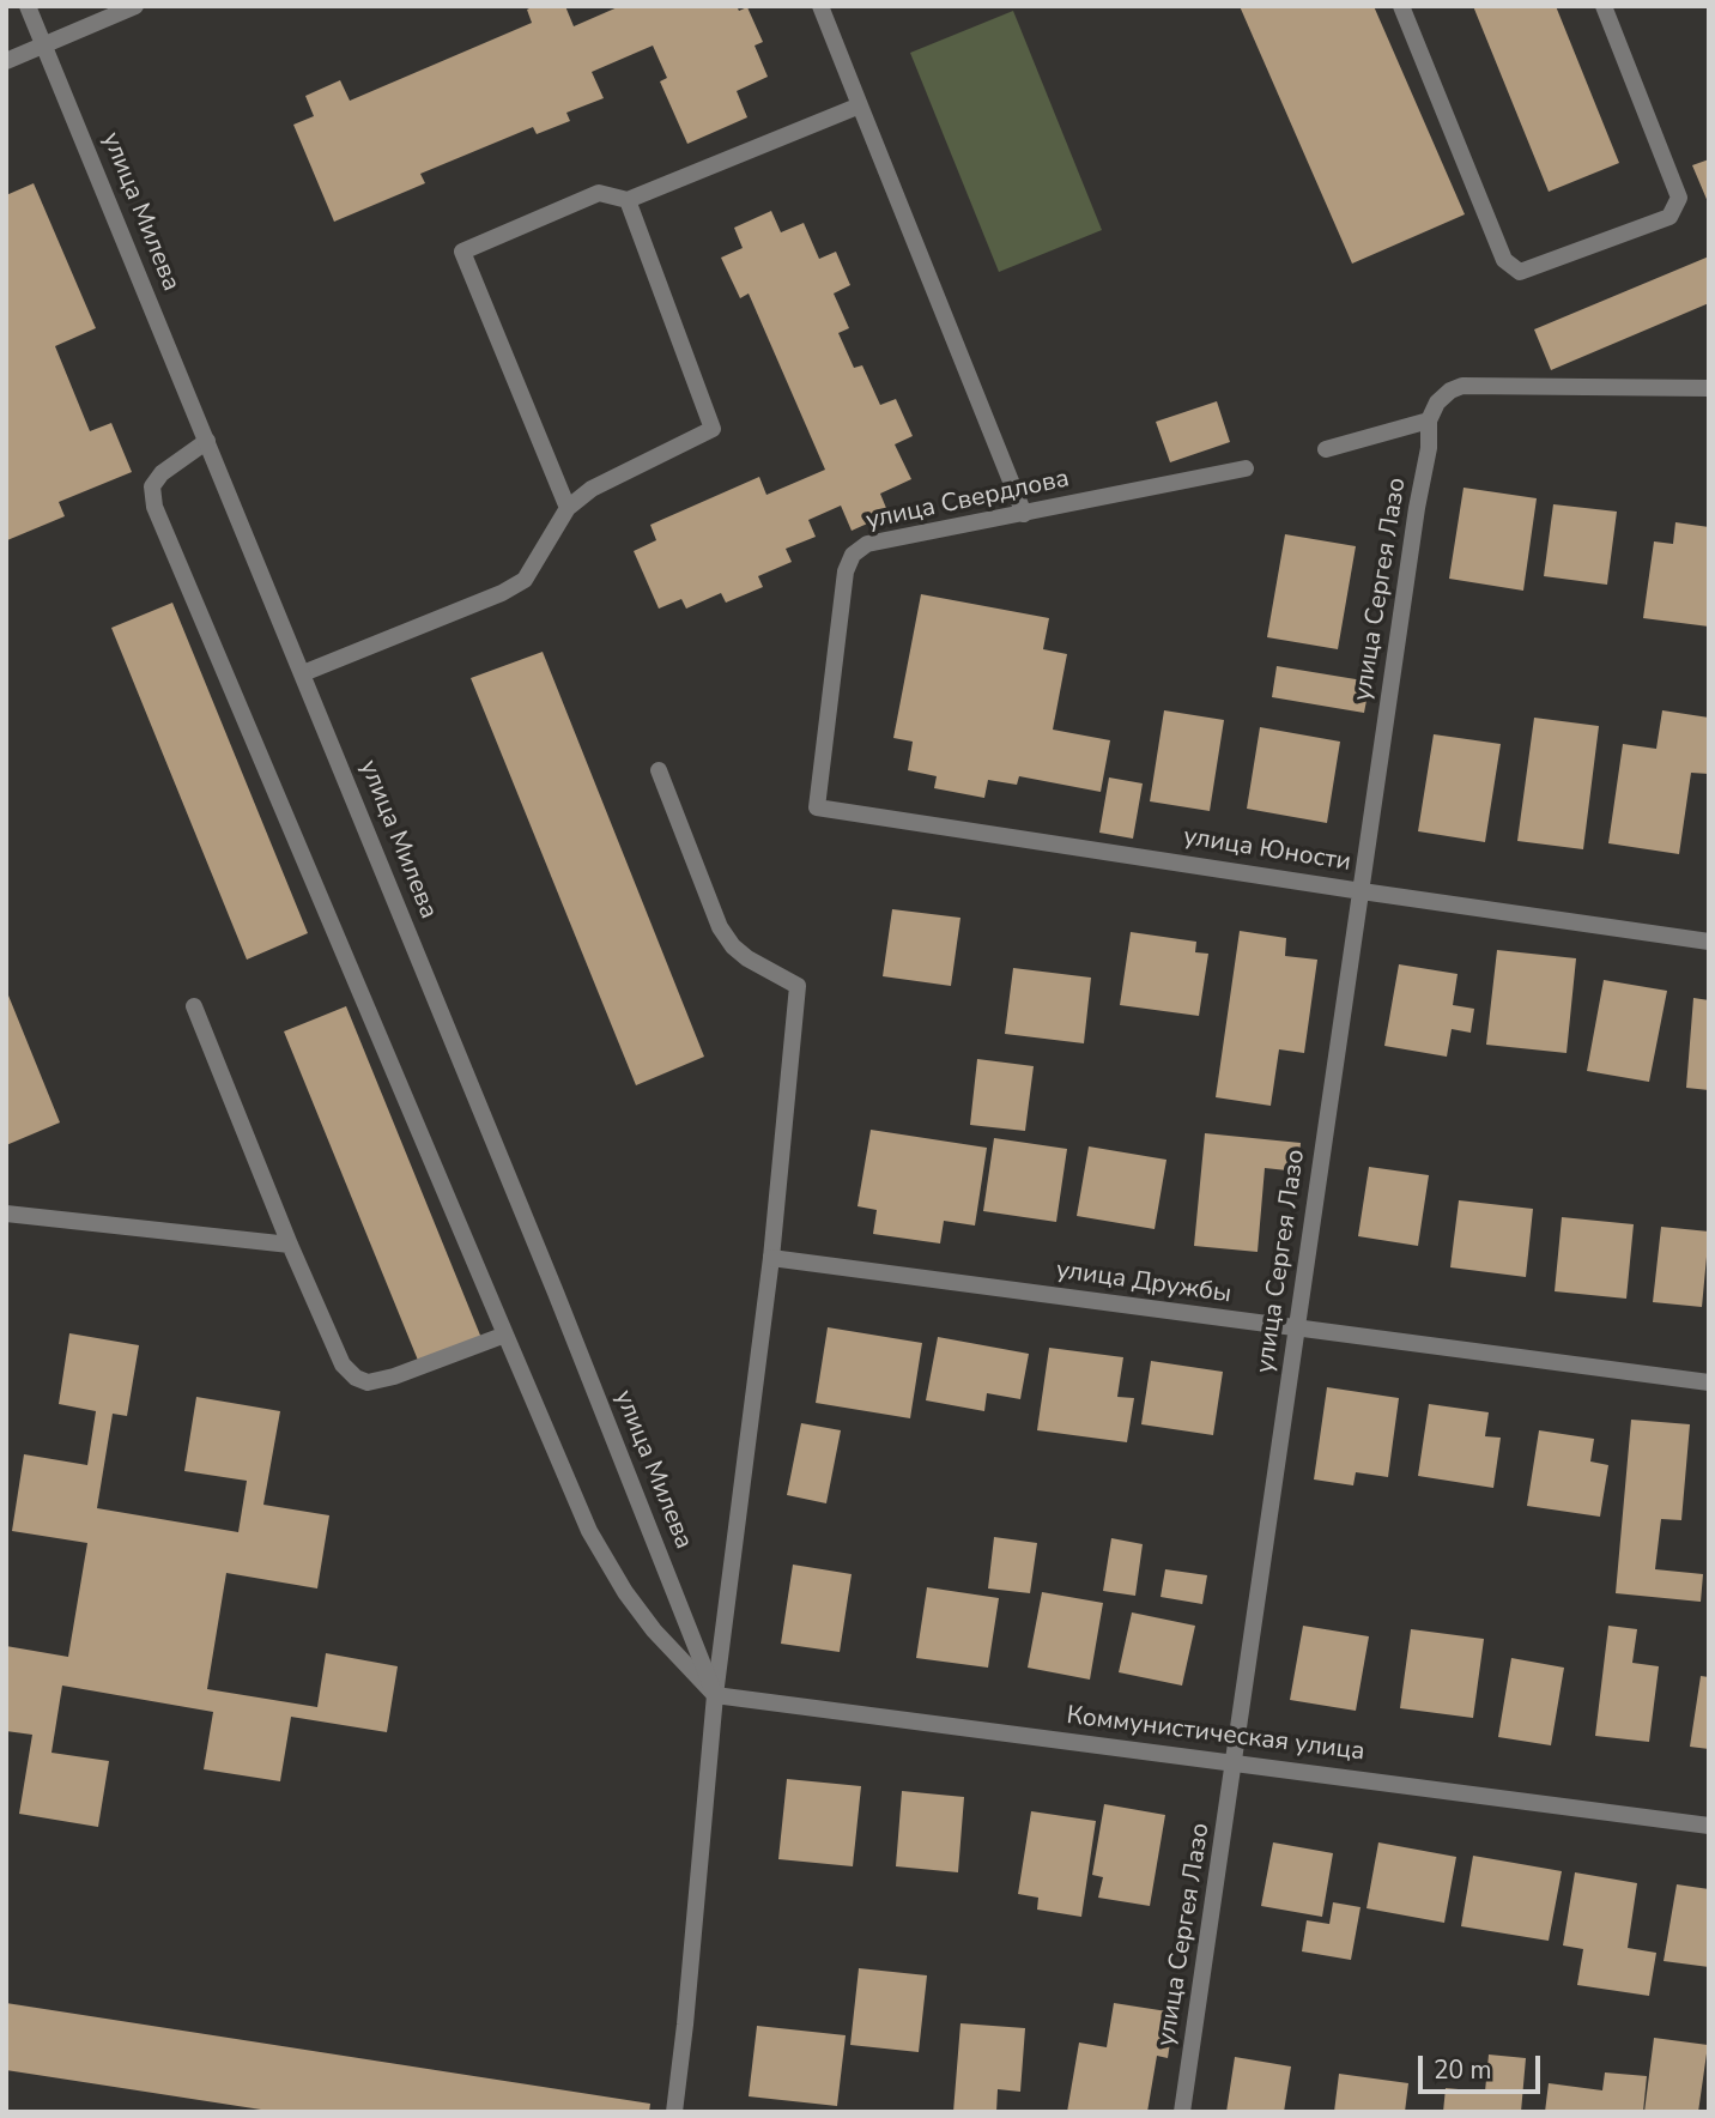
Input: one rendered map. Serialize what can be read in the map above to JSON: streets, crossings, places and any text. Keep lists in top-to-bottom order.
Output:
{
  "streets": {
    "street": [
      "улица Милева",
      "улица Свердлова",
      "улица Сергея Лазо",
      "улица Юности",
      "улица Дружбы",
      "Коммунистическая улица"
    ]
  },
  "crossings": [
    ["улица Милева", "Коммунистическая улица"],
    ["улица Свердлова", "улица Юности"],
    ["улица Сергея Лазо", "улица Юности"],
    ["улица Сергея Лазо", "улица Дружбы"],
    ["улица Сергея Лазо", "Коммунистическая улица"]
  ],
  "scale_bar": "20 m"
}
